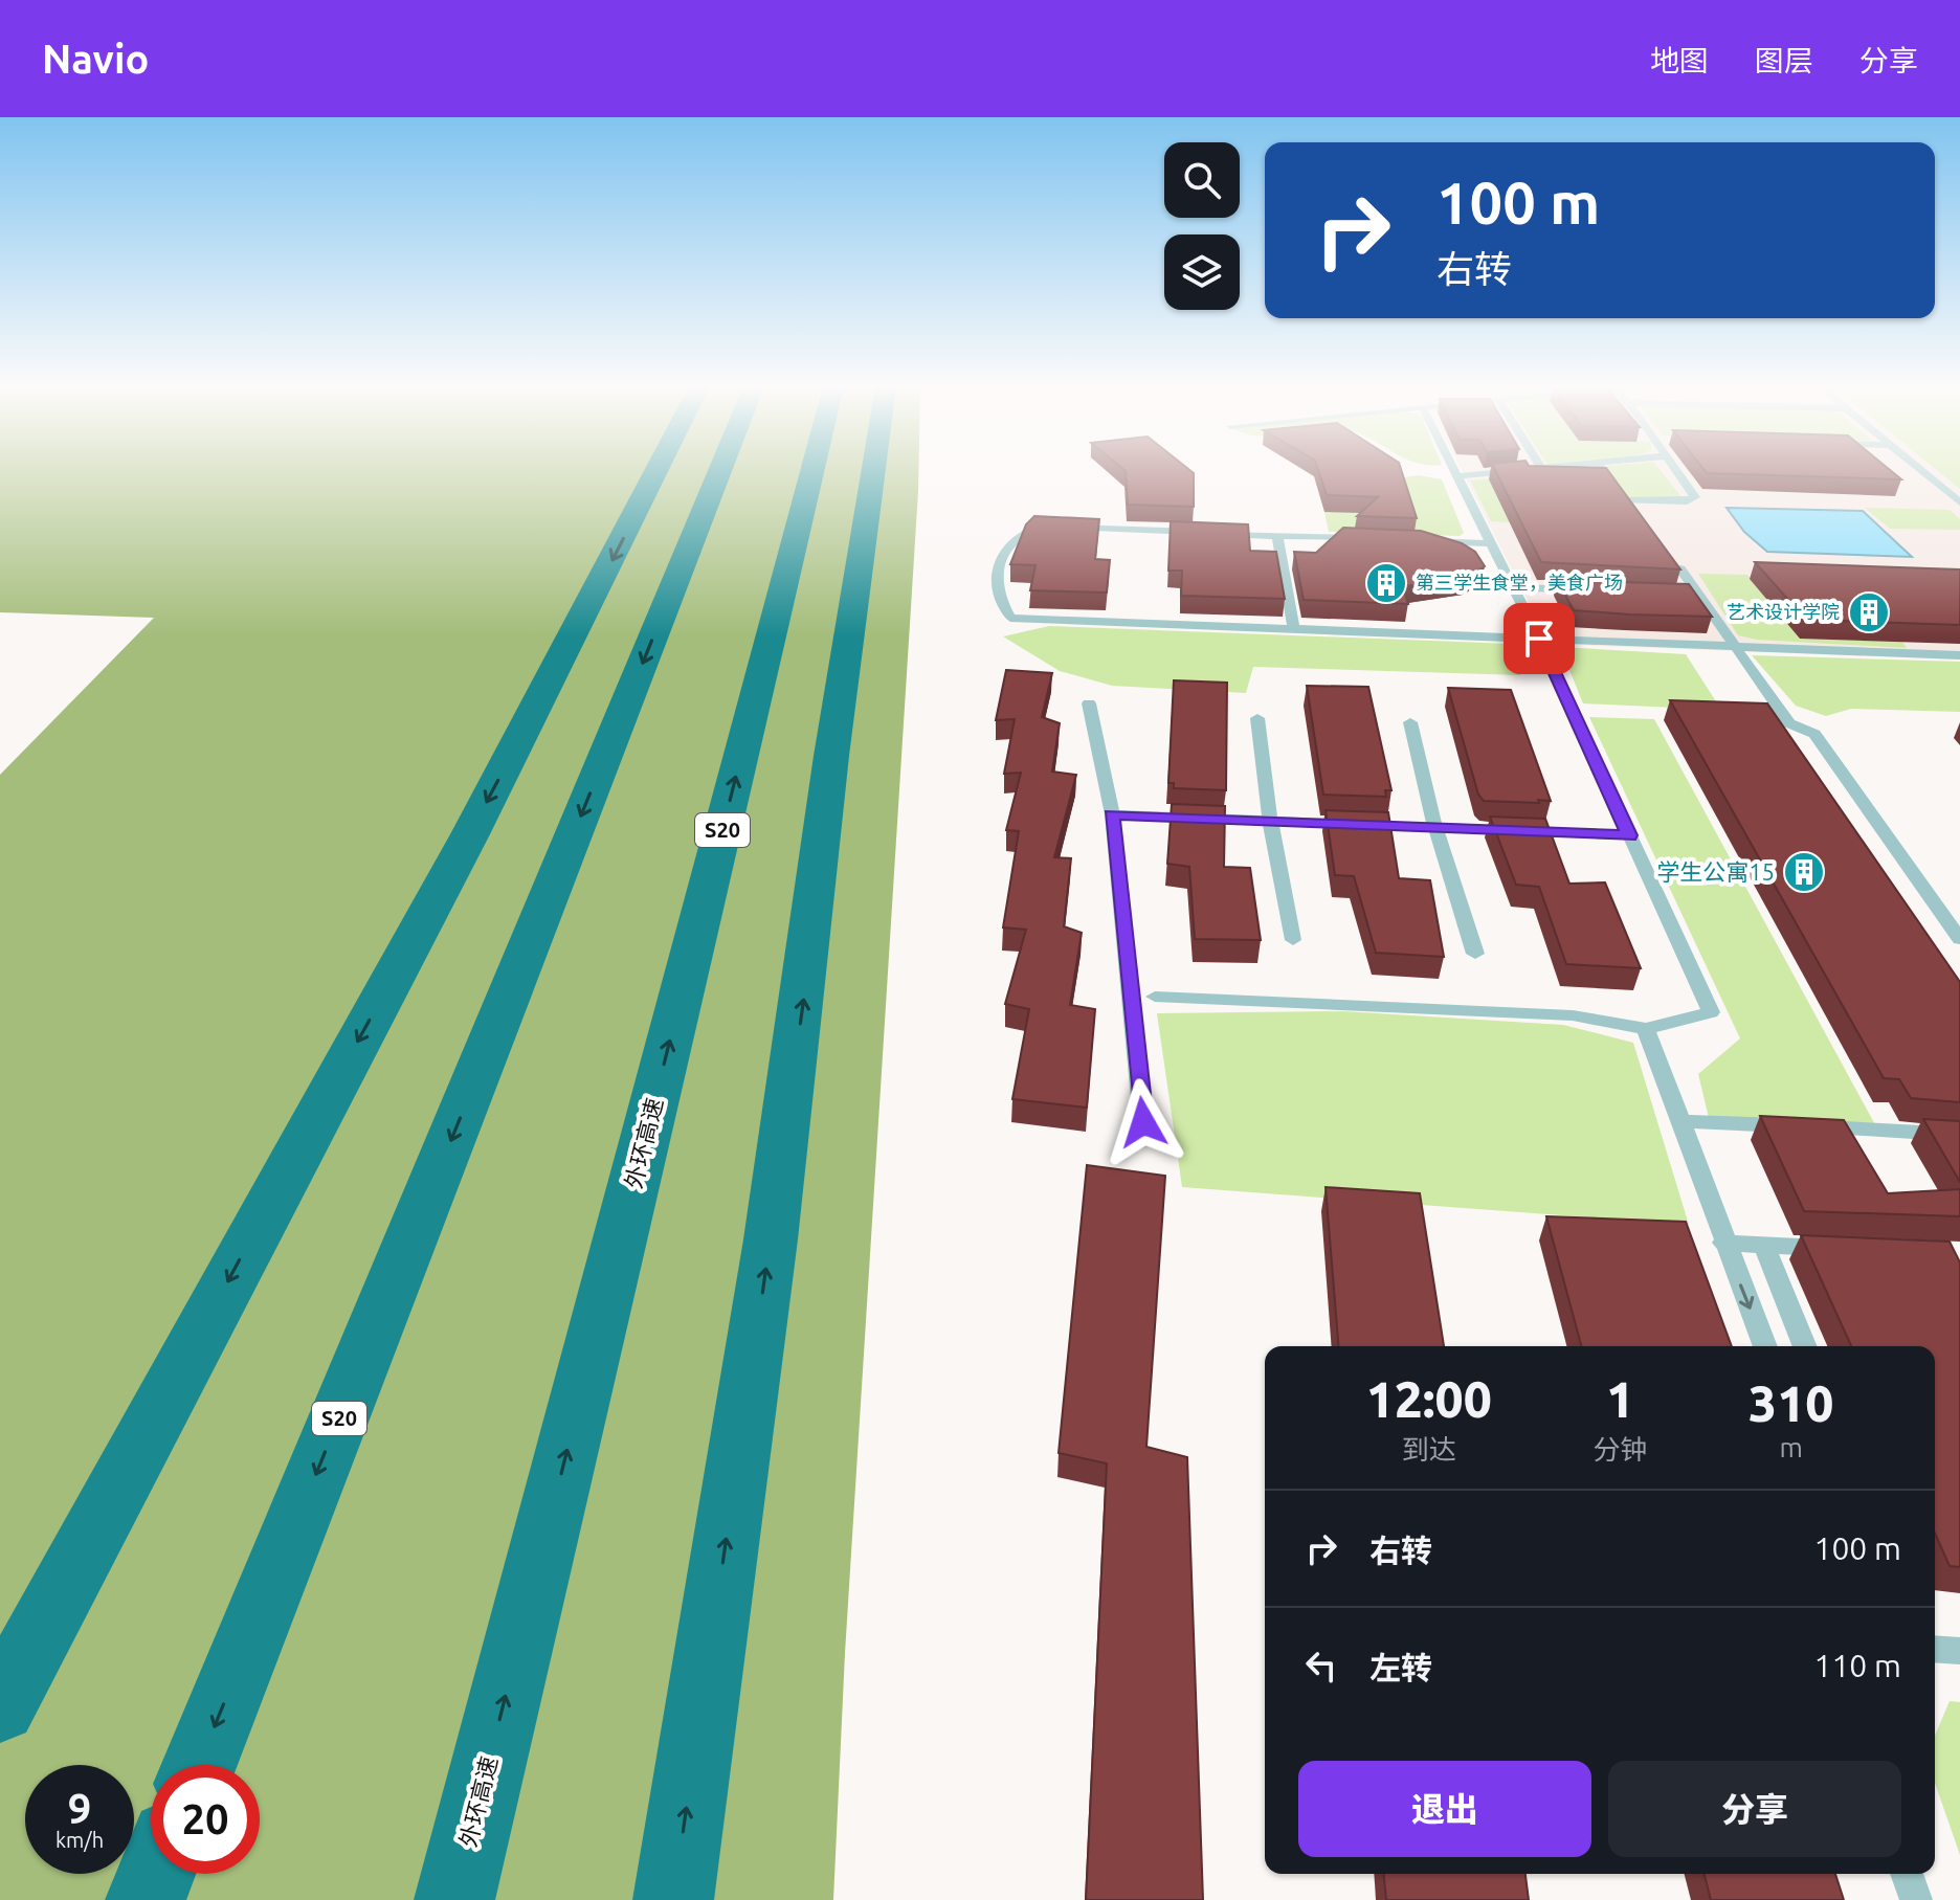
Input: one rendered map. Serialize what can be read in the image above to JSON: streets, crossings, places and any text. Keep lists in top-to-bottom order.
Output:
{
  "streets": {
    "highway": ["S20", "外环高速"]
  },
  "places": {
    "building": ["第三学生食堂，美食广场", "艺术设计学院", "学生公寓15"]
  },
  "page": {
    "header": "Navio",
    "nav": ["地图", "图层", "分享"],
    "turn": ["100 m", "右转"],
    "eta": [
      "12:00",
      "到达",
      "1",
      "分钟",
      "310",
      "m"
    ],
    "list": [
      {
        "name": "右转",
        "value": "100 m"
      },
      {
        "name": "左转",
        "value": "110 m"
      }
    ],
    "buttons": ["退出", "分享"],
    "speed": "9 km/h",
    "limit": "20"
  }
}
